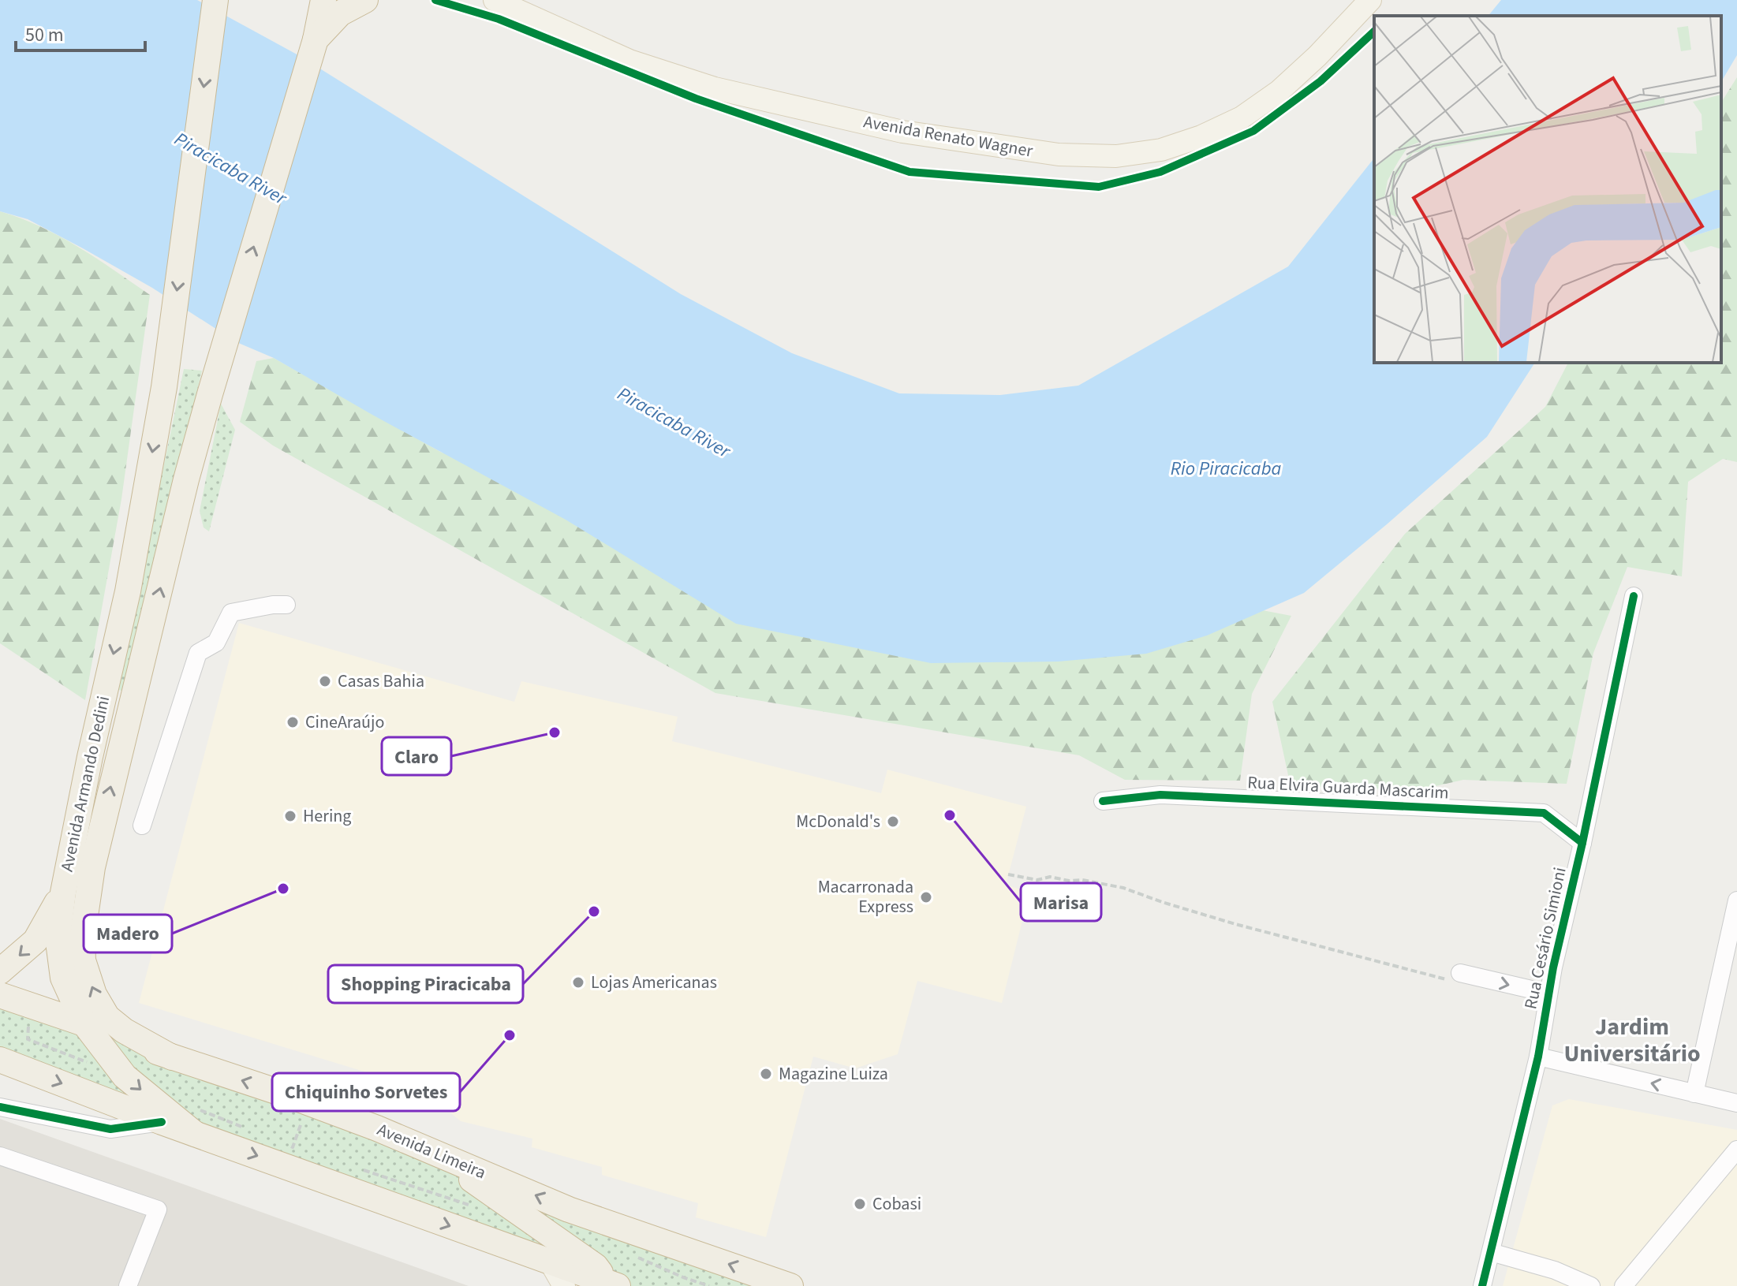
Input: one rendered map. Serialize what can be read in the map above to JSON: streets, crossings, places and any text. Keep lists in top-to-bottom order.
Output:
{
  "streets": {
    "highway": ["Avenida Armando Dedini", "Avenida Limeira"],
    "main road": ["Avenida Renato Wagner"],
    "street": ["Rua Elvira Guarda Mascarim", "Rua Cesário Simioni"]
  },
  "crossings": [
    ["Avenida Armando Dedini", "Avenida Limeira"],
    ["Rua Elvira Guarda Mascarim", "Rua Cesário Simioni"]
  ],
  "districts": ["Jardim Universitário"],
  "water": ["Piracicaba River", "Rio Piracicaba"],
  "places": [
    "Casas Bahia",
    "CineAraújo",
    "Claro",
    "Marisa",
    "Hering",
    "McDonald's",
    "Madero",
    "Macarronada Express",
    "Shopping Piracicaba",
    "Lojas Americanas",
    "Chiquinho Sorvetes",
    "Magazine Luiza",
    "Cobasi"
  ],
  "scale_bar": "50 m"
}
